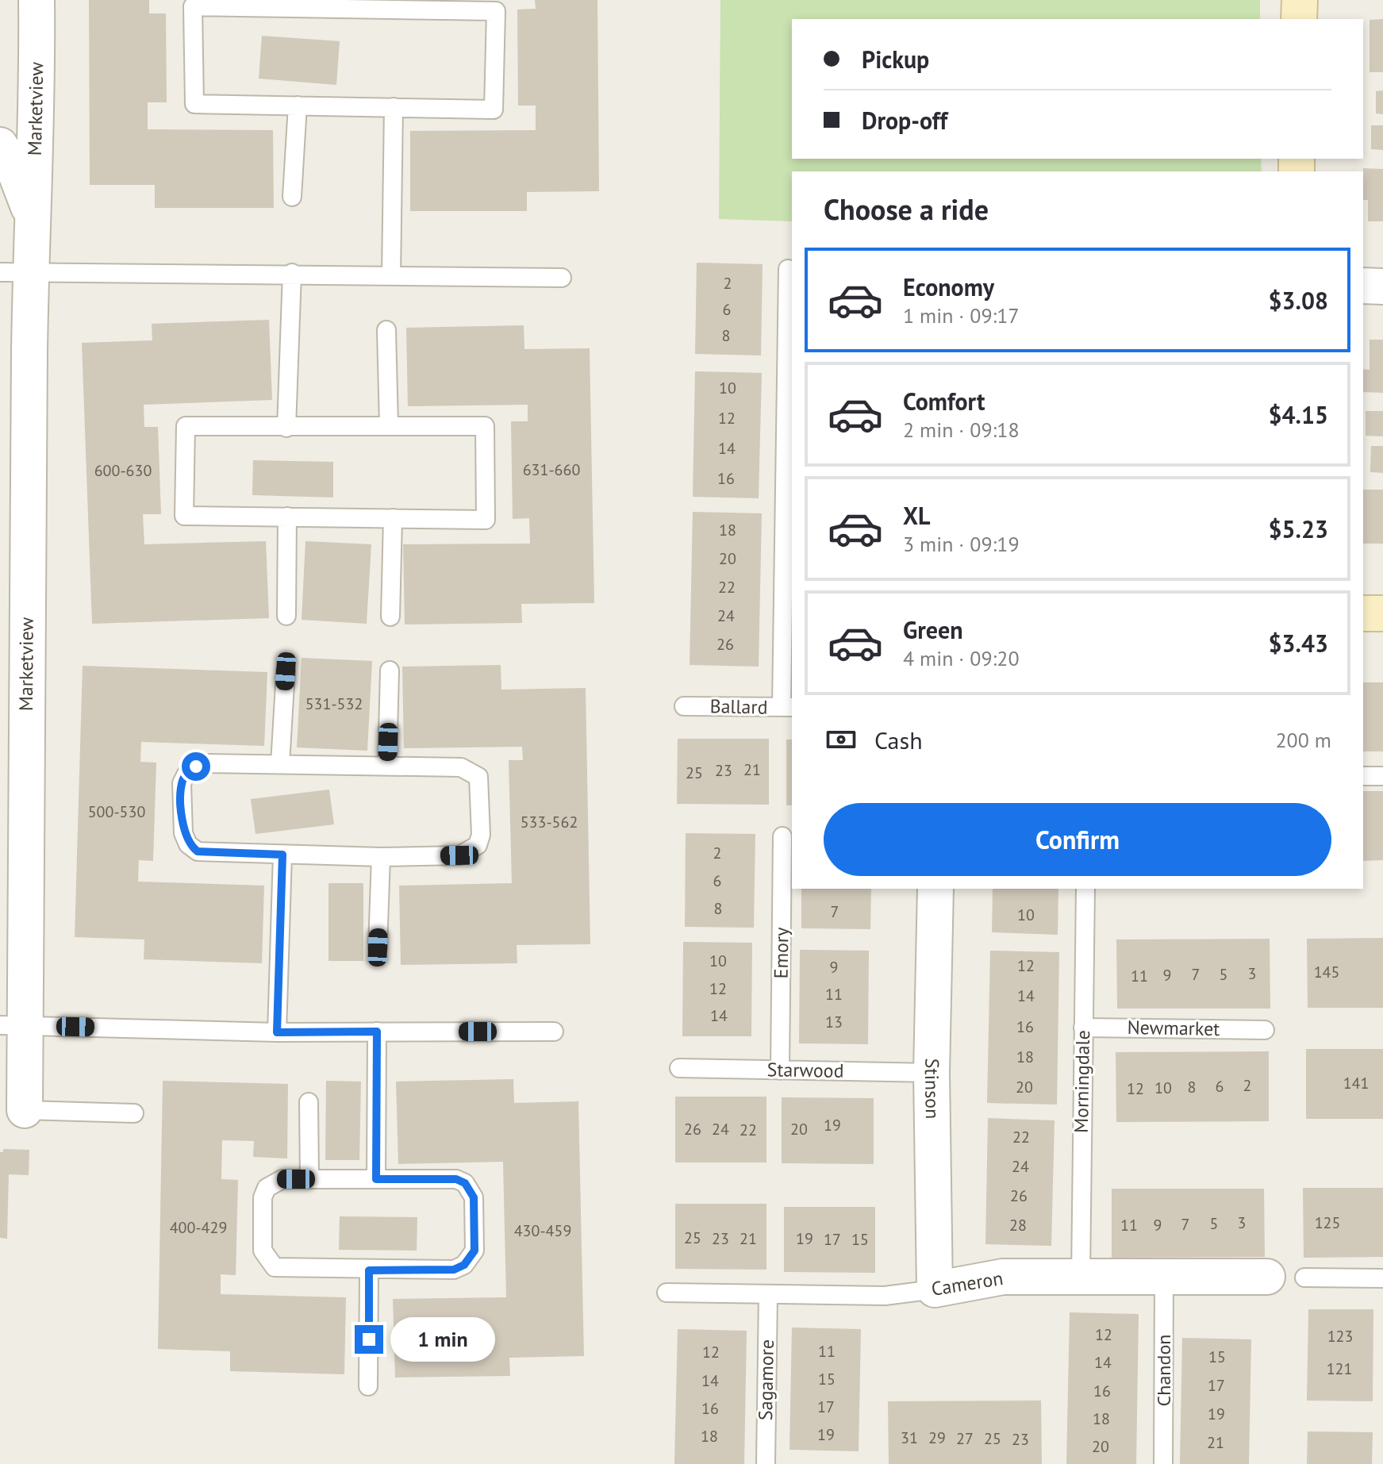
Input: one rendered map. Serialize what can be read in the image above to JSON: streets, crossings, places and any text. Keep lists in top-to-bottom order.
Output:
{
  "streets": {
    "street": ["Marketview", "Stinson", "Cameron"],
    "lane": [
      "Ballard",
      "Emory",
      "Newmarket",
      "Starwood",
      "Morningdale",
      "Chandon",
      "Sagamore"
    ]
  },
  "crossings": [
    ["Emory", "Starwood"],
    ["Newmarket", "Morningdale"],
    ["Starwood", "Stinson"],
    ["Morningdale", "Cameron"],
    ["Stinson", "Cameron"],
    ["Cameron", "Chandon"],
    ["Cameron", "Sagamore"]
  ],
  "house_numbers": [
    "2",
    "6",
    "8",
    "10",
    "12",
    "14",
    "631-660",
    "600-630",
    "16",
    "18",
    "20",
    "22",
    "24",
    "26",
    "531-532",
    "21",
    "23",
    "25",
    "500-530",
    "533-562",
    "2",
    "6",
    "8",
    "7",
    "10",
    "10",
    "12",
    "9",
    "145",
    "3",
    "7",
    "5",
    "9",
    "11",
    "12",
    "11",
    "14",
    "14",
    "13",
    "16",
    "18",
    "141",
    "2",
    "6",
    "20",
    "8",
    "10",
    "12",
    "19",
    "26",
    "24",
    "20",
    "22",
    "22",
    "24",
    "26",
    "3",
    "125",
    "5",
    "7",
    "28",
    "11",
    "9",
    "400-429",
    "430-459",
    "25",
    "23",
    "21",
    "19",
    "17",
    "15",
    "12",
    "123",
    "11",
    "12",
    "15",
    "14",
    "121",
    "15",
    "14",
    "17",
    "16",
    "17",
    "16",
    "19",
    "18",
    "19",
    "18",
    "31",
    "29",
    "27",
    "25",
    "23",
    "21",
    "20"
  ],
  "page": {
    "banner": ["Pickup", "Drop-off"],
    "heading": "Choose a ride",
    "list": [
      {
        "name": "Economy",
        "note": "1 min · 09:17",
        "value": "$3.08"
      },
      {
        "name": "Comfort",
        "note": "2 min · 09:18",
        "value": "$4.15"
      },
      {
        "name": "XL",
        "note": "3 min · 09:19",
        "value": "$5.23"
      },
      {
        "name": "Green",
        "note": "4 min · 09:20",
        "value": "$3.43"
      }
    ],
    "pay": ["Cash", "200 m"],
    "buttons": "Confirm",
    "bubble": "1 min"
  }
}
